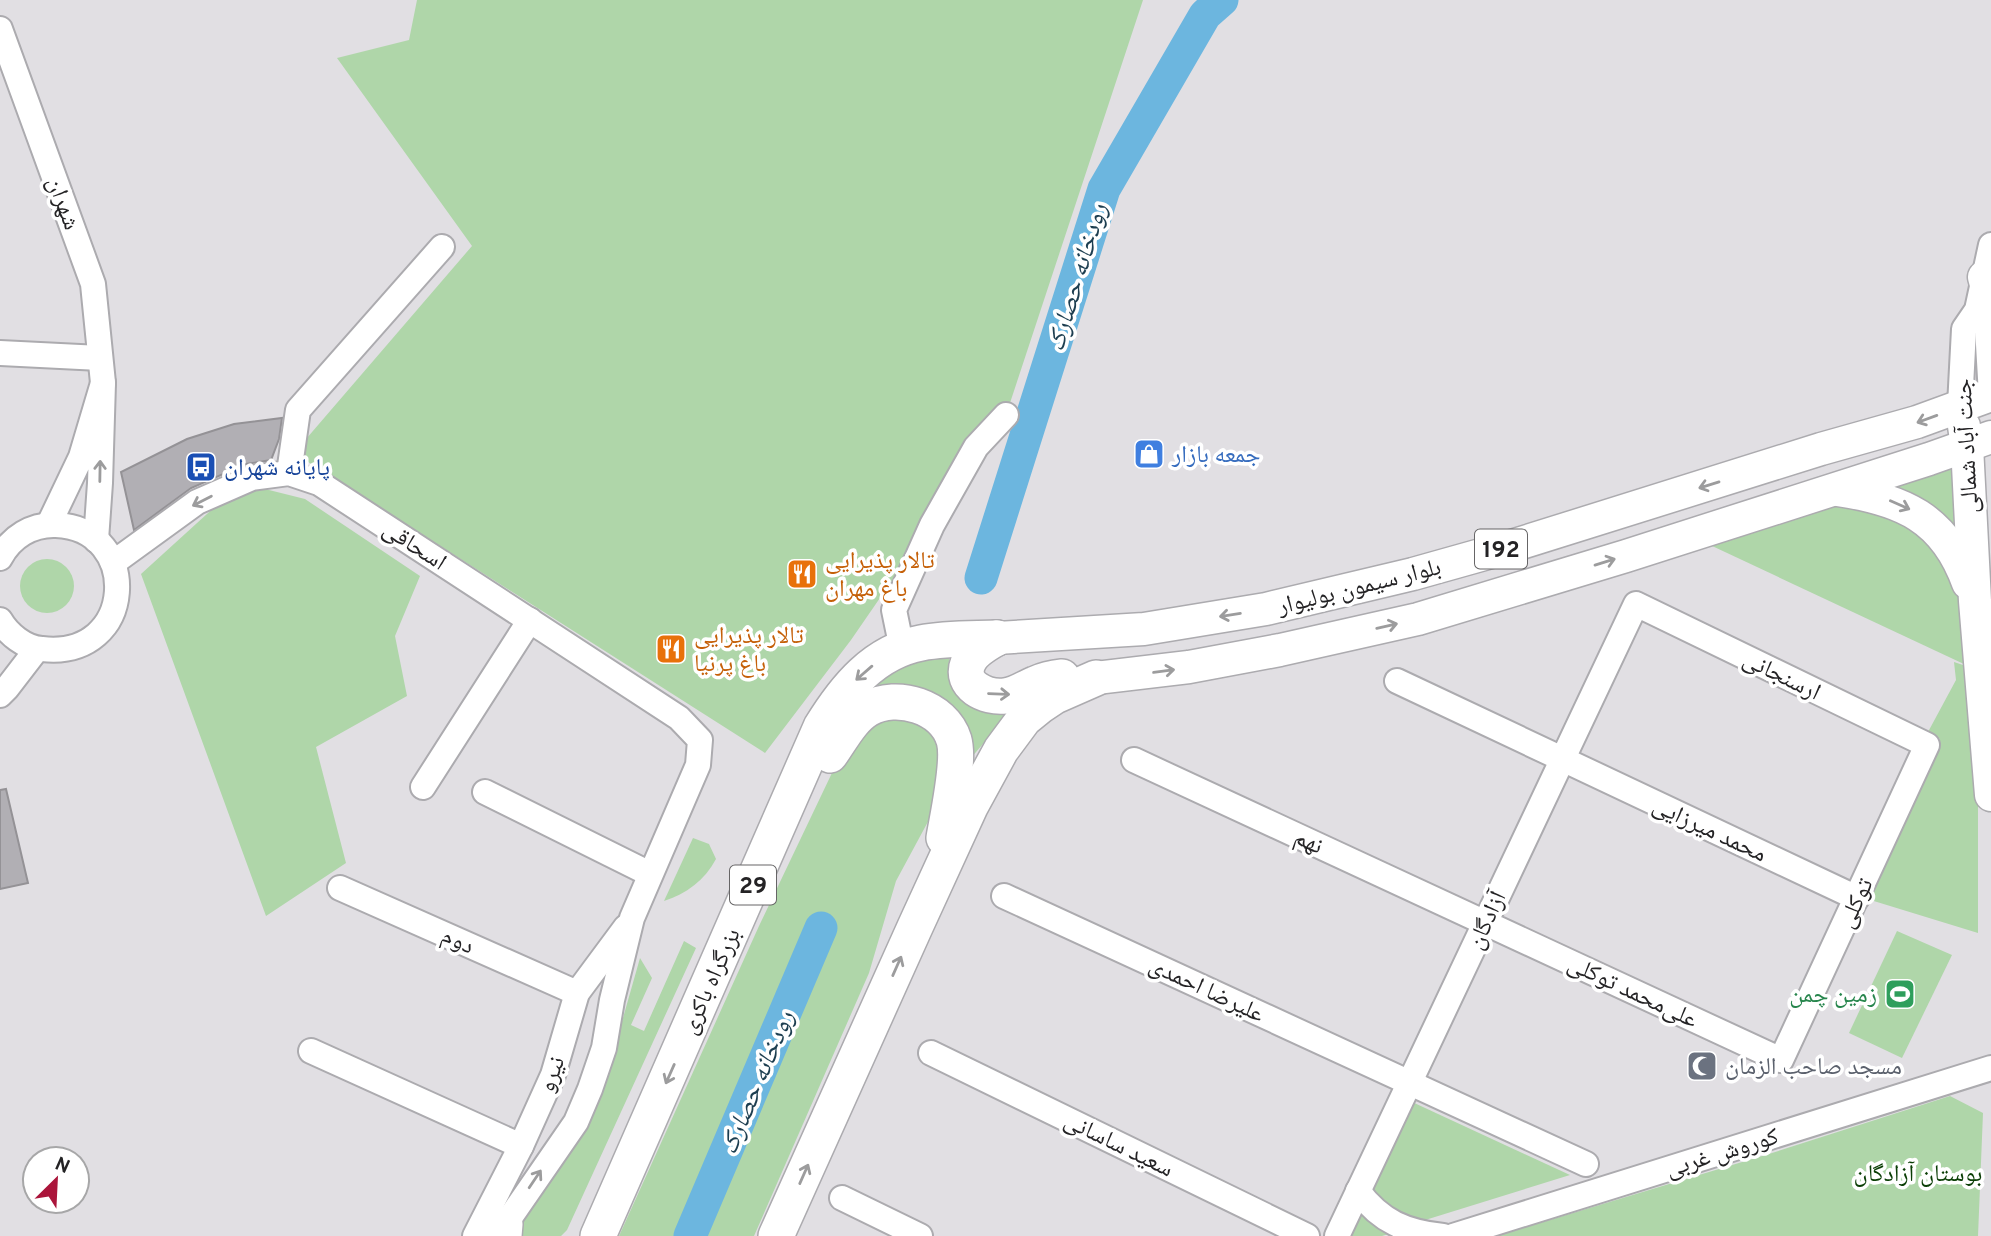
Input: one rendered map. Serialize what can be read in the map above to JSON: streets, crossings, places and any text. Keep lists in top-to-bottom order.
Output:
{
  "streets": {
    "highway": ["29", "بزرگراه باکری"],
    "main road": ["جنت آباد شمالی", "192", "بلوار سیمون بولیوار"],
    "street": [
      "شهران",
      "اسحاقی",
      "ارسنجانی",
      "محمد میرزایی",
      "نهم",
      "توکلی",
      "آزادگان",
      "دوم",
      "علیرضا احمدی",
      "علی‌محمد توکلی",
      "نیرو",
      "سعید ساسانی",
      "کوروش غربی"
    ]
  },
  "crossings": [
    ["جنت آباد شمالی", "بلوار سیمون بولیوار"],
    ["اسحاقی", "نیرو"],
    ["بلوار سیمون بولیوار", "بزرگراه باکری"],
    ["ارسنجانی", "توکلی"],
    ["ارسنجانی", "آزادگان"],
    ["محمد میرزایی", "توکلی"],
    ["محمد میرزایی", "آزادگان"],
    ["نهم", "آزادگان"],
    ["نهم", "علی‌محمد توکلی"],
    ["توکلی", "علی‌محمد توکلی"],
    ["آزادگان", "علیرضا احمدی"],
    ["آزادگان", "علی‌محمد توکلی"],
    ["دوم", "نیرو"]
  ],
  "water": ["رودخانه حصارک"],
  "parks": ["بوستان آزادگان"],
  "places": {
    "shop": ["جمعه بازار"],
    "bus stop": ["پایانه شهران"],
    "restaurant": ["تالار پذیرایی باغ مهران", "تالار پذیرایی باغ پرنیا"],
    "sports": ["زمین چمن"],
    "mosque": ["مسجد صاحب الزمان"]
  },
  "north": "top right"
}
